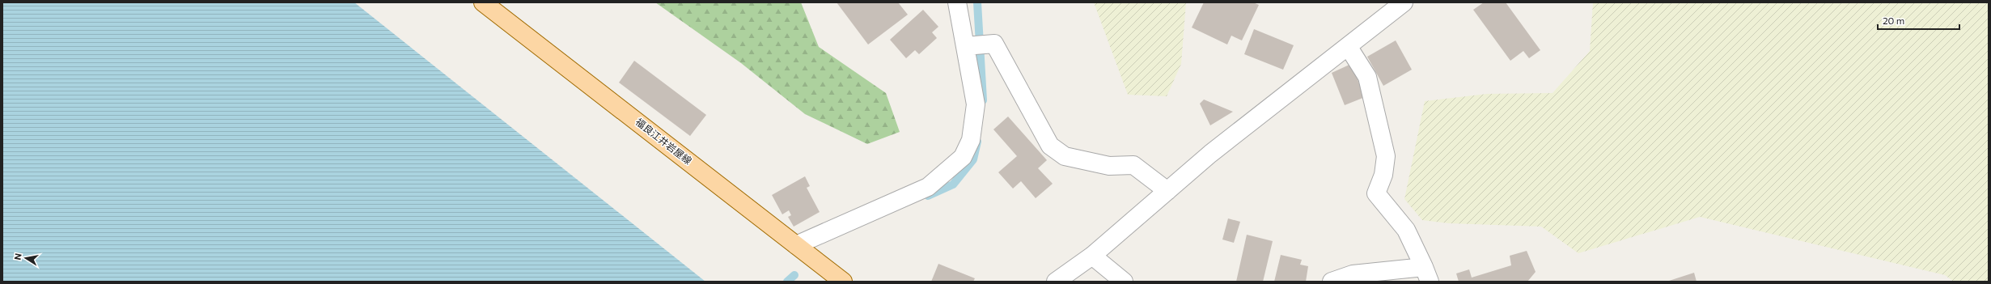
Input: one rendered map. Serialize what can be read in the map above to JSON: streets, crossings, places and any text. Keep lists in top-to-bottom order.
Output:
{
  "streets": {
    "main road": ["福良江井岩屋線"]
  },
  "scale_bar": "20 m",
  "north": "left"
}
